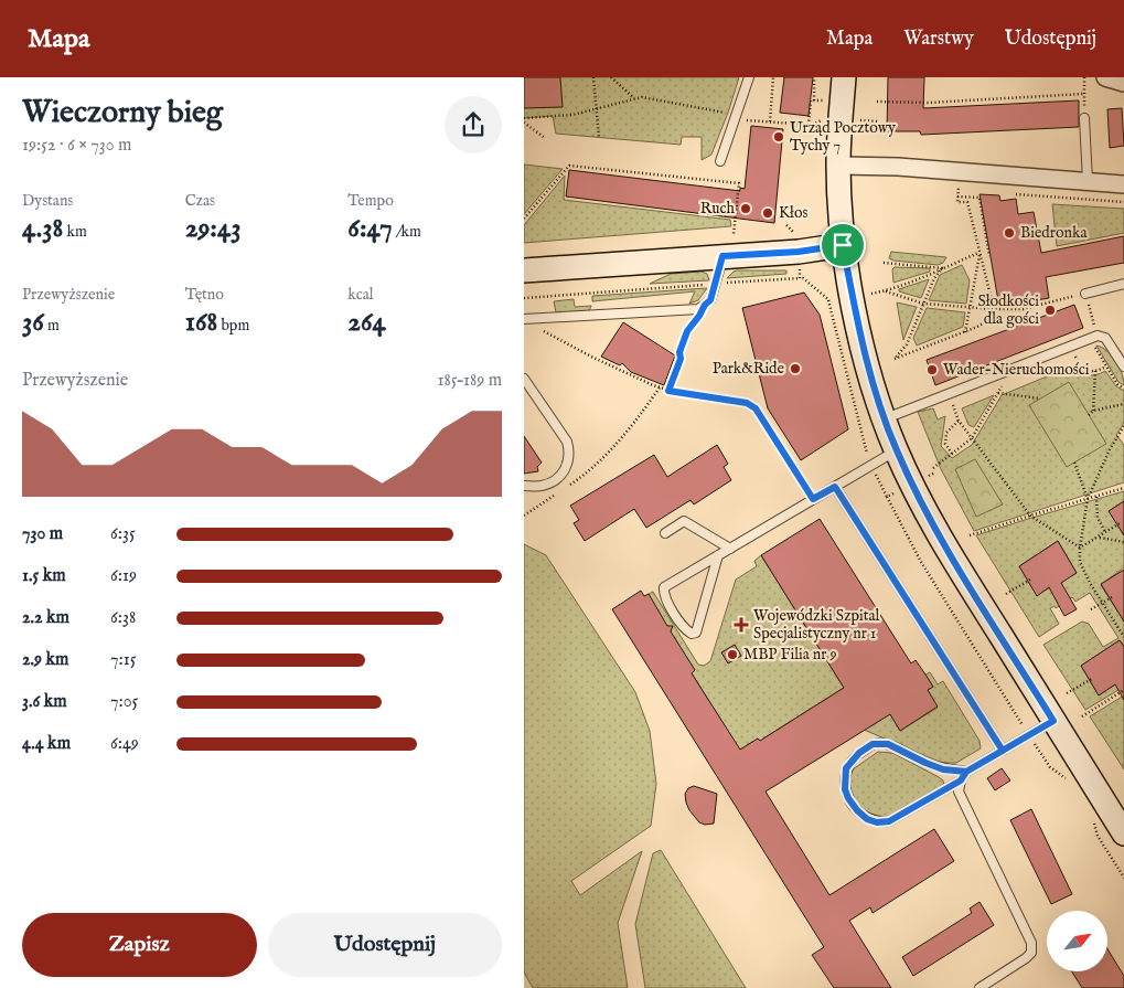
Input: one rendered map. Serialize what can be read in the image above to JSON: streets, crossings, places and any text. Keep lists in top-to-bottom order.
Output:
{
  "places": {
    "other": [
      "Urząd Pocztowy Tychy 7",
      "Ruch",
      "Kłos",
      "Biedronka",
      "Słodkości dla gości",
      "Park&Ride",
      "Wader-Nieruchomości",
      "MBP Filia nr 9"
    ],
    "health": ["Wojewódzki Szpital Specjalistyczny nr 1"]
  },
  "north": "top right",
  "page": {
    "header": "Mapa",
    "nav": ["Mapa", "Warstwy", "Udostępnij"],
    "heading": ["Wieczorny bieg", "19:52 · 6 × 730 m"],
    "stats": [
      ["Dystans", "4.38 km"],
      ["Czas", "29:43"],
      ["Tempo", "6:47 /km"],
      ["Przewyższenie", "36 m"],
      ["Tętno", "168 bpm"],
      ["kcal", "264"]
    ],
    "chart": ["Przewyższenie", "185–189 m"],
    "list": [
      {
        "name": "730 m",
        "note": "6:35"
      },
      {
        "name": "1.5 km",
        "note": "6:19"
      },
      {
        "name": "2.2 km",
        "note": "6:38"
      },
      {
        "name": "2.9 km",
        "note": "7:15"
      },
      {
        "name": "3.6 km",
        "note": "7:05"
      },
      {
        "name": "4.4 km",
        "note": "6:49"
      }
    ],
    "buttons": ["Zapisz", "Udostępnij"]
  }
}
